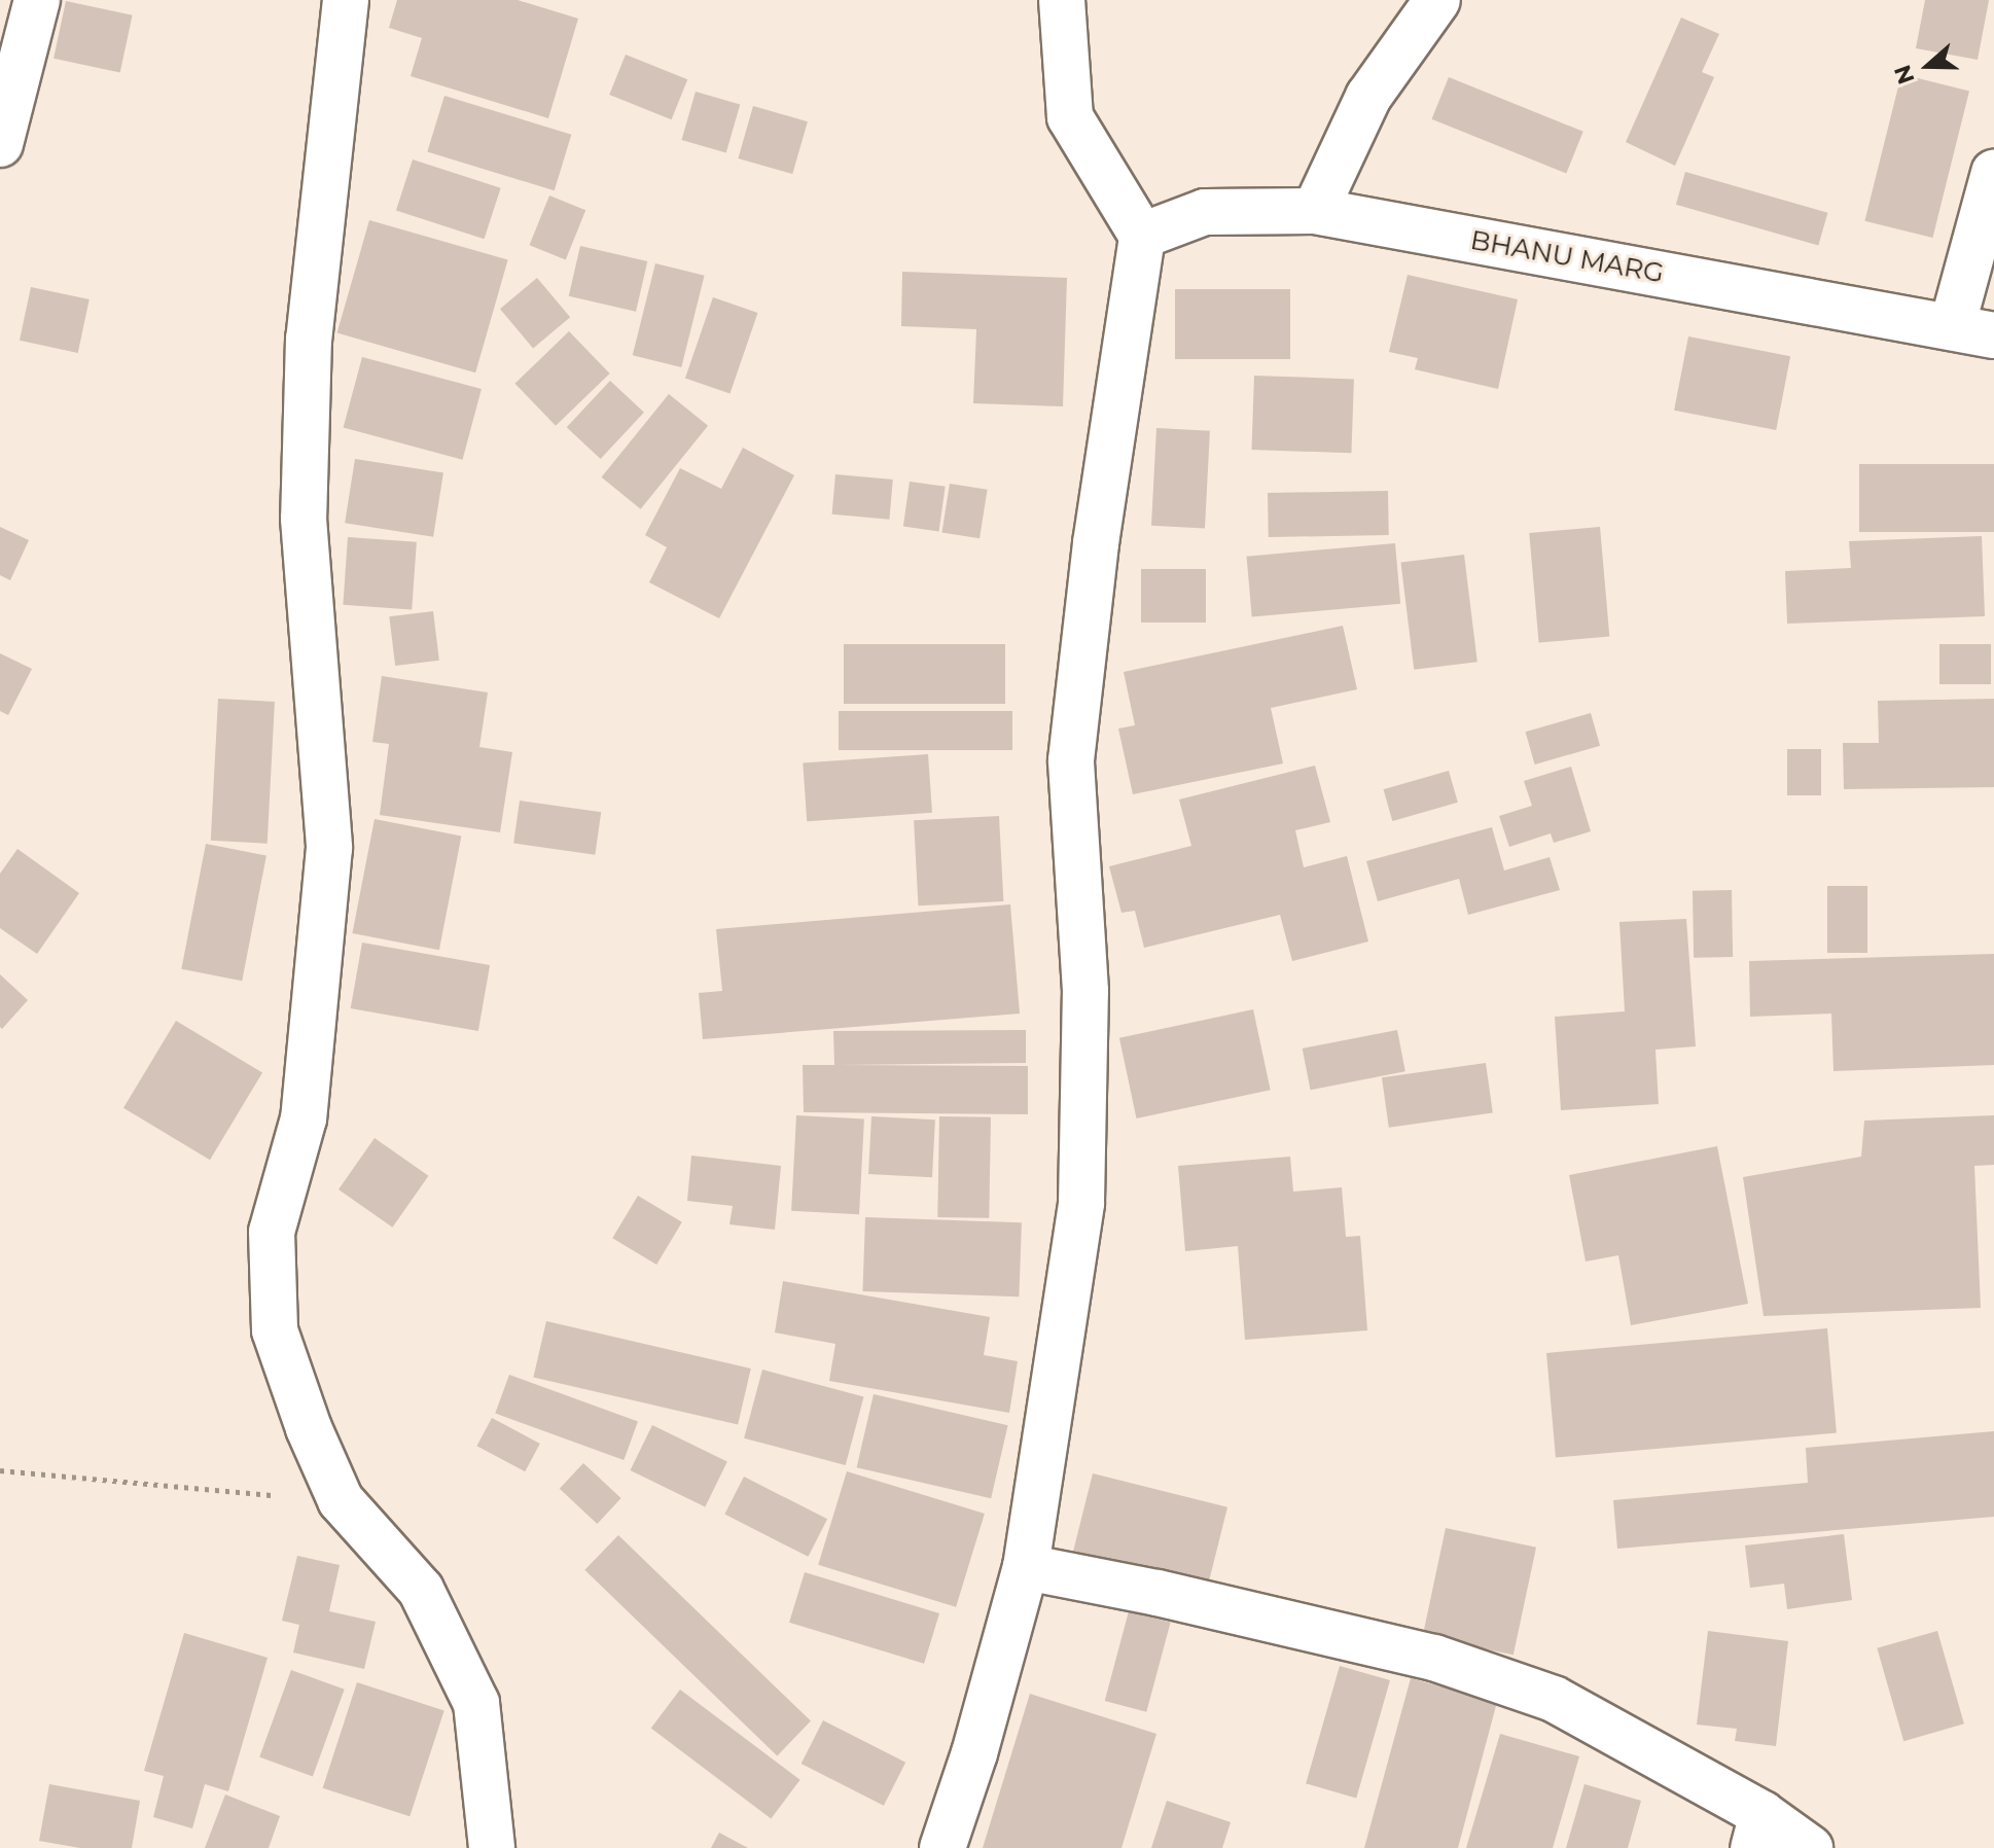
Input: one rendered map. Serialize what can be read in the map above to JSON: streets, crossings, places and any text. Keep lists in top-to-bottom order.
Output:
{
  "streets": {
    "street": ["BHANU MARG"]
  },
  "north": "left"
}
